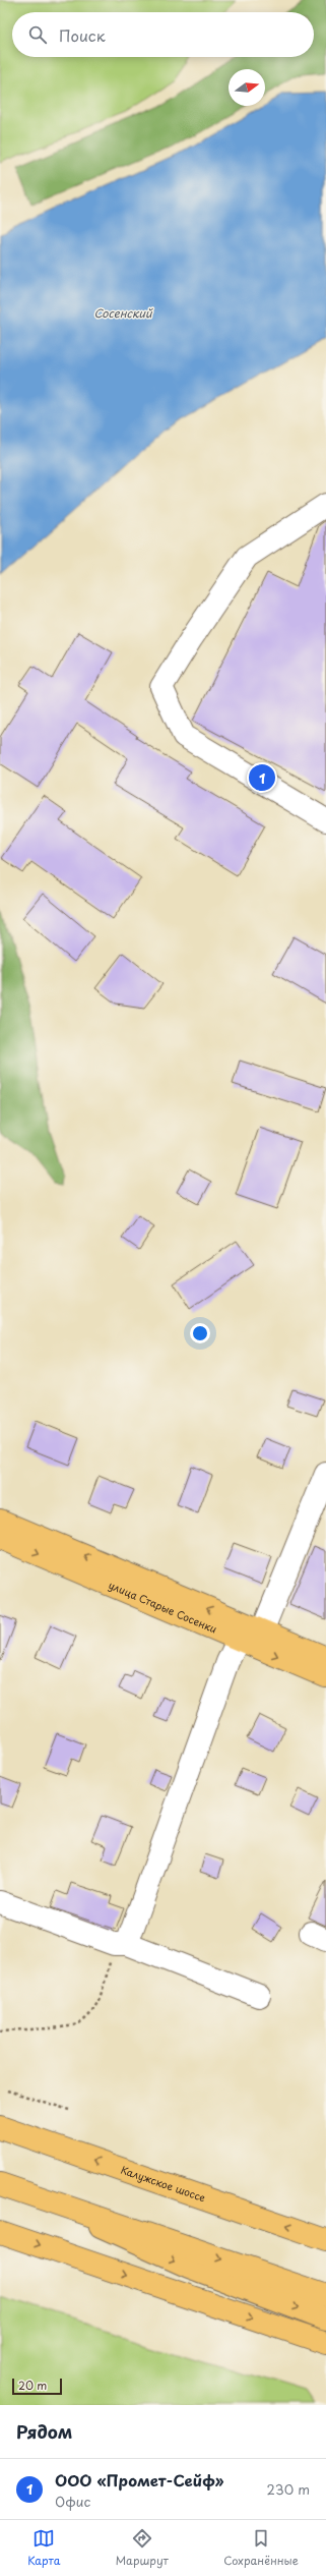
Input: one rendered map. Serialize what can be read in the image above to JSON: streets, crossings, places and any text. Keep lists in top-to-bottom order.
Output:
{
  "streets": {
    "main road": ["улица Старые Сосенки", "Калужское шоссе"]
  },
  "water": ["Сосенский"],
  "scale_bar": "20 m",
  "north": "right",
  "page": {
    "search": "Поиск",
    "pins": "1",
    "scale": "20 m",
    "heading": "Рядом",
    "list": [
      {
        "mark": "1",
        "name": "ООО «Промет-Сейф»",
        "note": "Офис",
        "value": "230 m"
      }
    ],
    "nav": ["Карта", "Маршрут", "Сохранённые"]
  }
}
